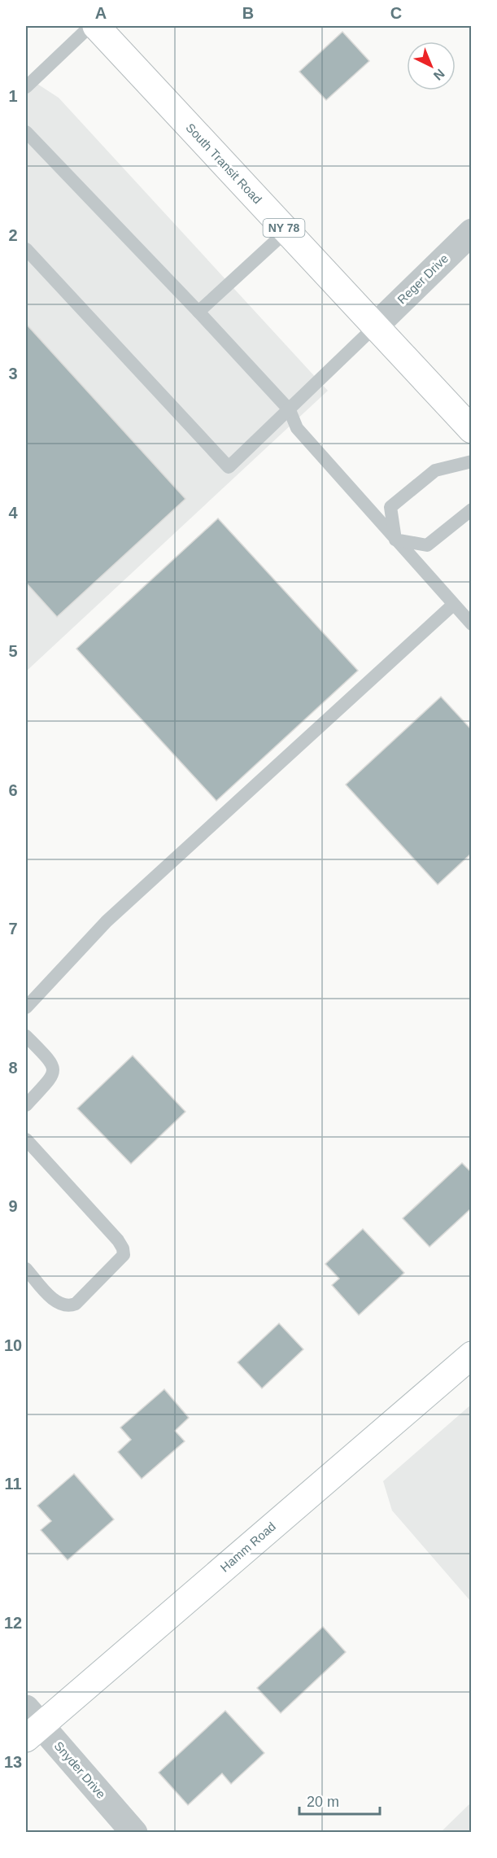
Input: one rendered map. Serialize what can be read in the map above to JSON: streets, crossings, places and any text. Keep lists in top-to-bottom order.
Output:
{
  "streets": {
    "main road": ["South Transit Road", "NY 78", "Hamm Road"],
    "street": ["Reger Drive", "Snyder Drive"]
  },
  "crossings": [
    ["South Transit Road", "Reger Drive"],
    ["Hamm Road", "Snyder Drive"]
  ],
  "scale_bar": "20 m",
  "north": "bottom right",
  "grid": {
    "columns": ["A", "B", "C"],
    "rows": [
      "1",
      "2",
      "3",
      "4",
      "5",
      "6",
      "7",
      "8",
      "9",
      "10",
      "11",
      "12",
      "13"
    ]
  }
}
